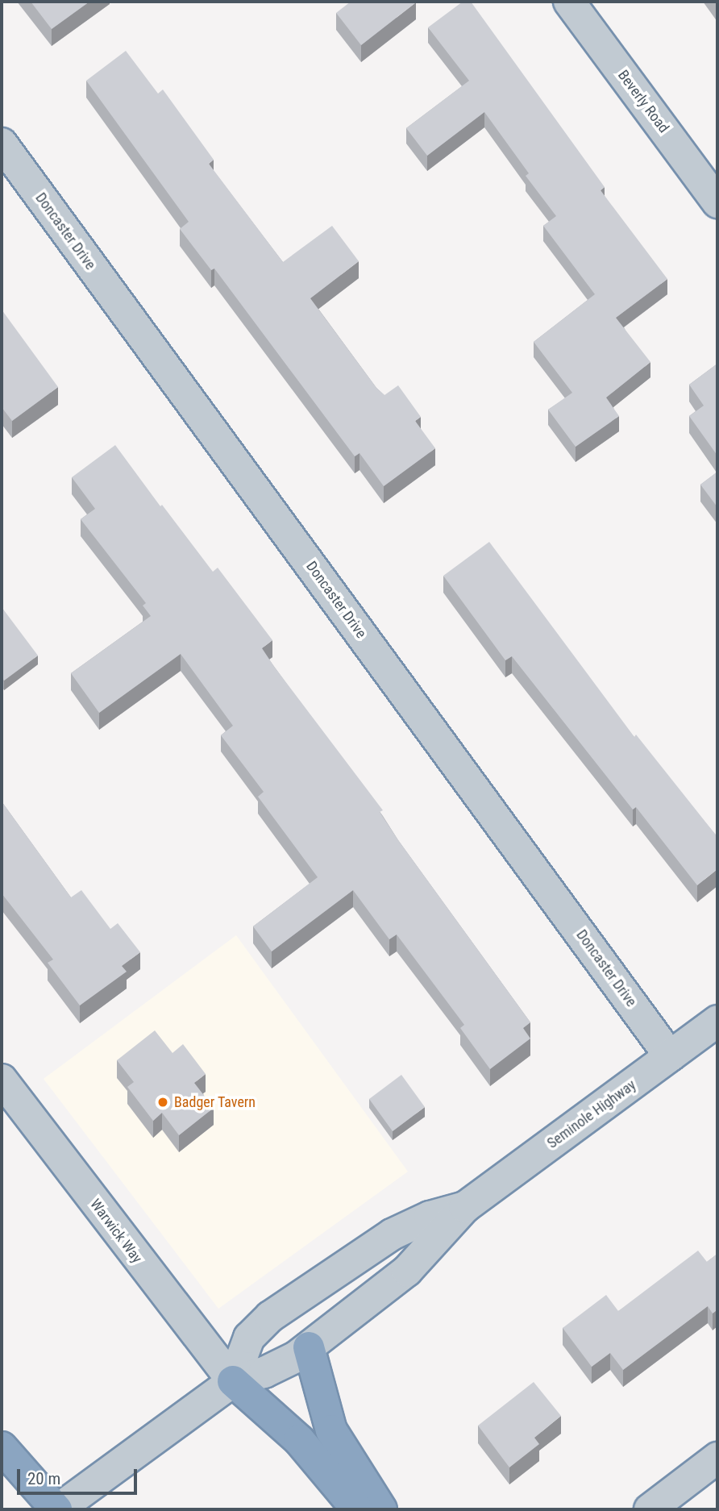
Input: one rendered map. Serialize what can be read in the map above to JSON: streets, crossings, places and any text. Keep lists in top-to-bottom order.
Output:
{
  "streets": {
    "street": [
      "Beverly Road",
      "Doncaster Drive",
      "Seminole Highway",
      "Warwick Way"
    ]
  },
  "crossings": [
    ["Doncaster Drive", "Seminole Highway"],
    ["Seminole Highway", "Warwick Way"]
  ],
  "places": ["Badger Tavern"],
  "scale_bar": "20 m"
}
